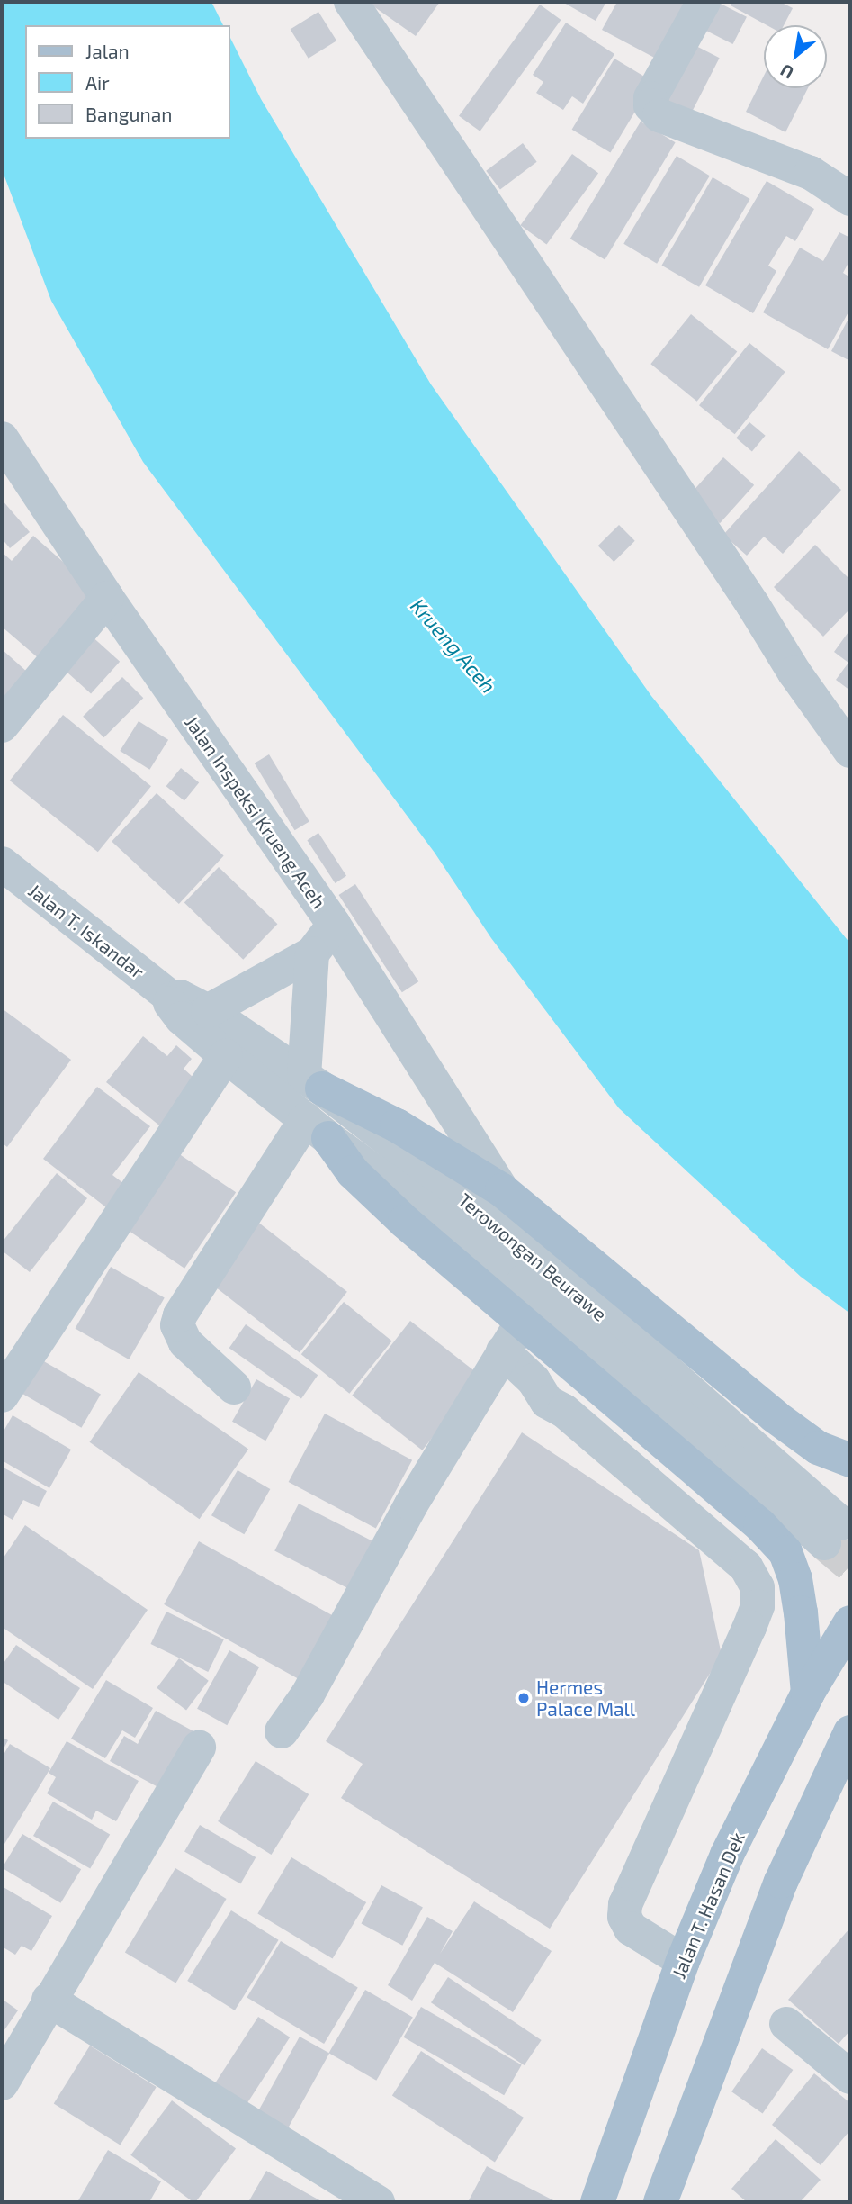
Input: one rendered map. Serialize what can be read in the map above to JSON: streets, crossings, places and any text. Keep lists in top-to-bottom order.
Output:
{
  "streets": {
    "main road": ["Jalan T. Hasan Dek"],
    "street": ["Jalan Inspeksi Krueng Aceh", "Jalan T. Iskandar", "Terowongan Beurawe"]
  },
  "crossings": [
    ["Jalan T. Iskandar", "Terowongan Beurawe"]
  ],
  "water": ["Krueng Aceh"],
  "places": ["Hermes Palace Mall"],
  "legend": ["Jalan", "Air", "Bangunan"],
  "north": "bottom left"
}
